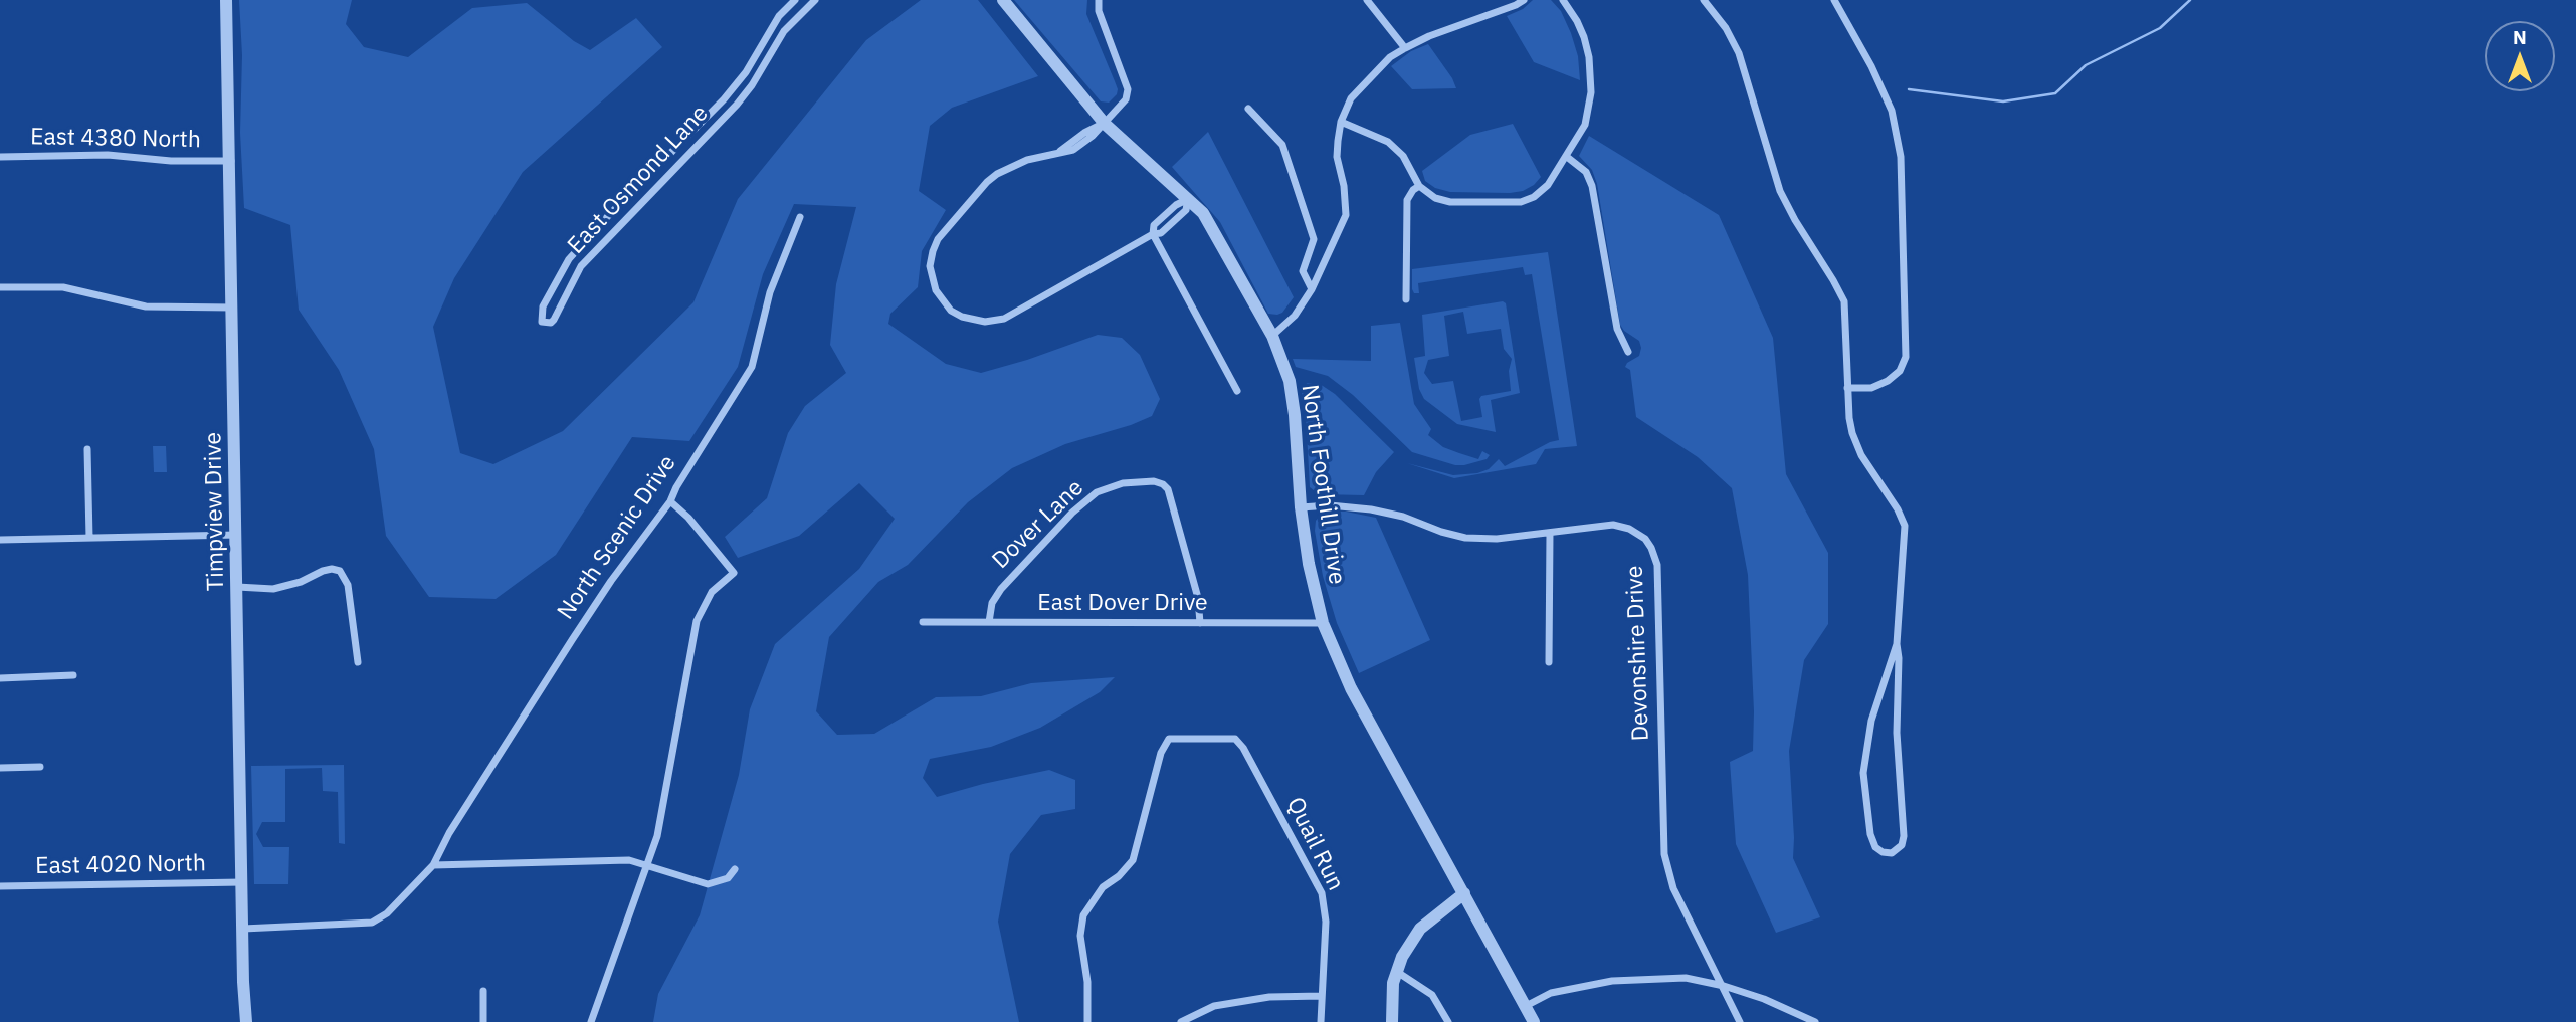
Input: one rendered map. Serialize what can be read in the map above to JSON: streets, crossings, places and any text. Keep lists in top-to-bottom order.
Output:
{
  "streets": {
    "street": [
      "East 4380 North",
      "East Osmond Lane",
      "North Foothill Drive",
      "Timpview Drive",
      "Dover Lane",
      "North Scenic Drive",
      "East Dover Drive",
      "Devonshire Drive",
      "Quail Run",
      "East 4020 North"
    ]
  },
  "crossings": [
    ["East 4380 North", "Timpview Drive"],
    ["North Foothill Drive", "East Dover Drive"],
    ["North Foothill Drive", "Devonshire Drive"],
    ["Timpview Drive", "North Scenic Drive"],
    ["Timpview Drive", "East 4020 North"],
    ["Dover Lane", "East Dover Drive"]
  ],
  "north": "top"
}
